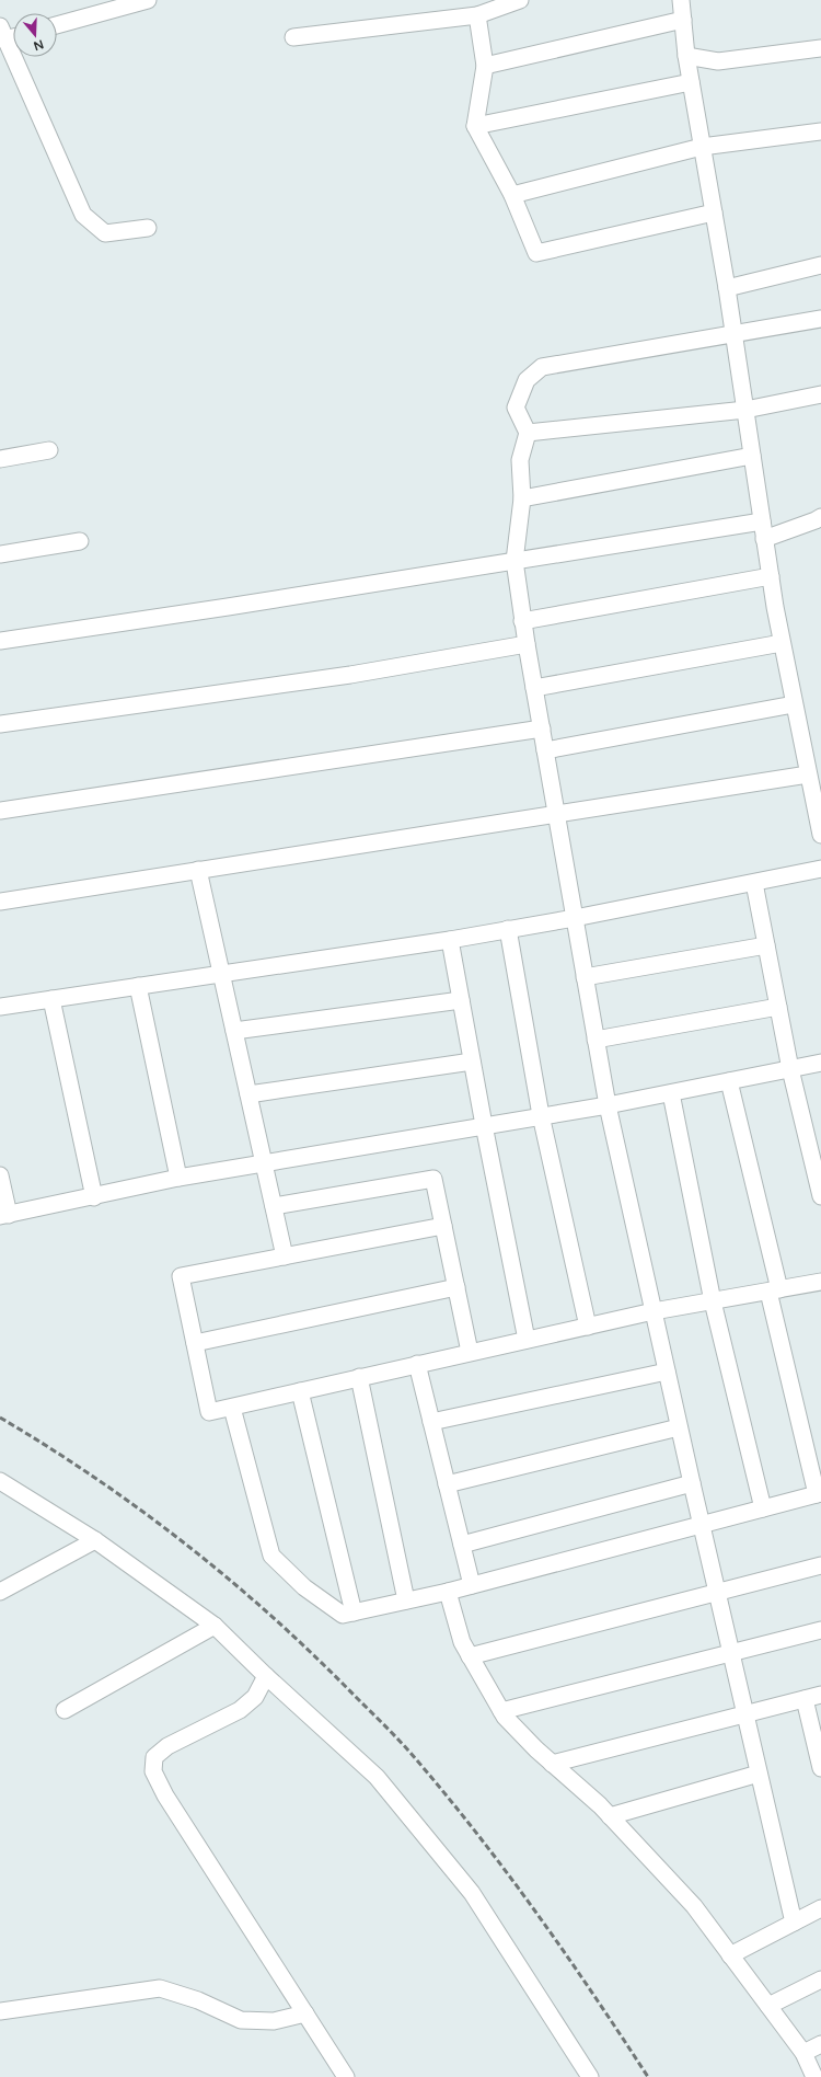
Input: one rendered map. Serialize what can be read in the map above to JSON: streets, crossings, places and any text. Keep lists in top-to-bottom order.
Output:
{
  "north": "bottom"
}
